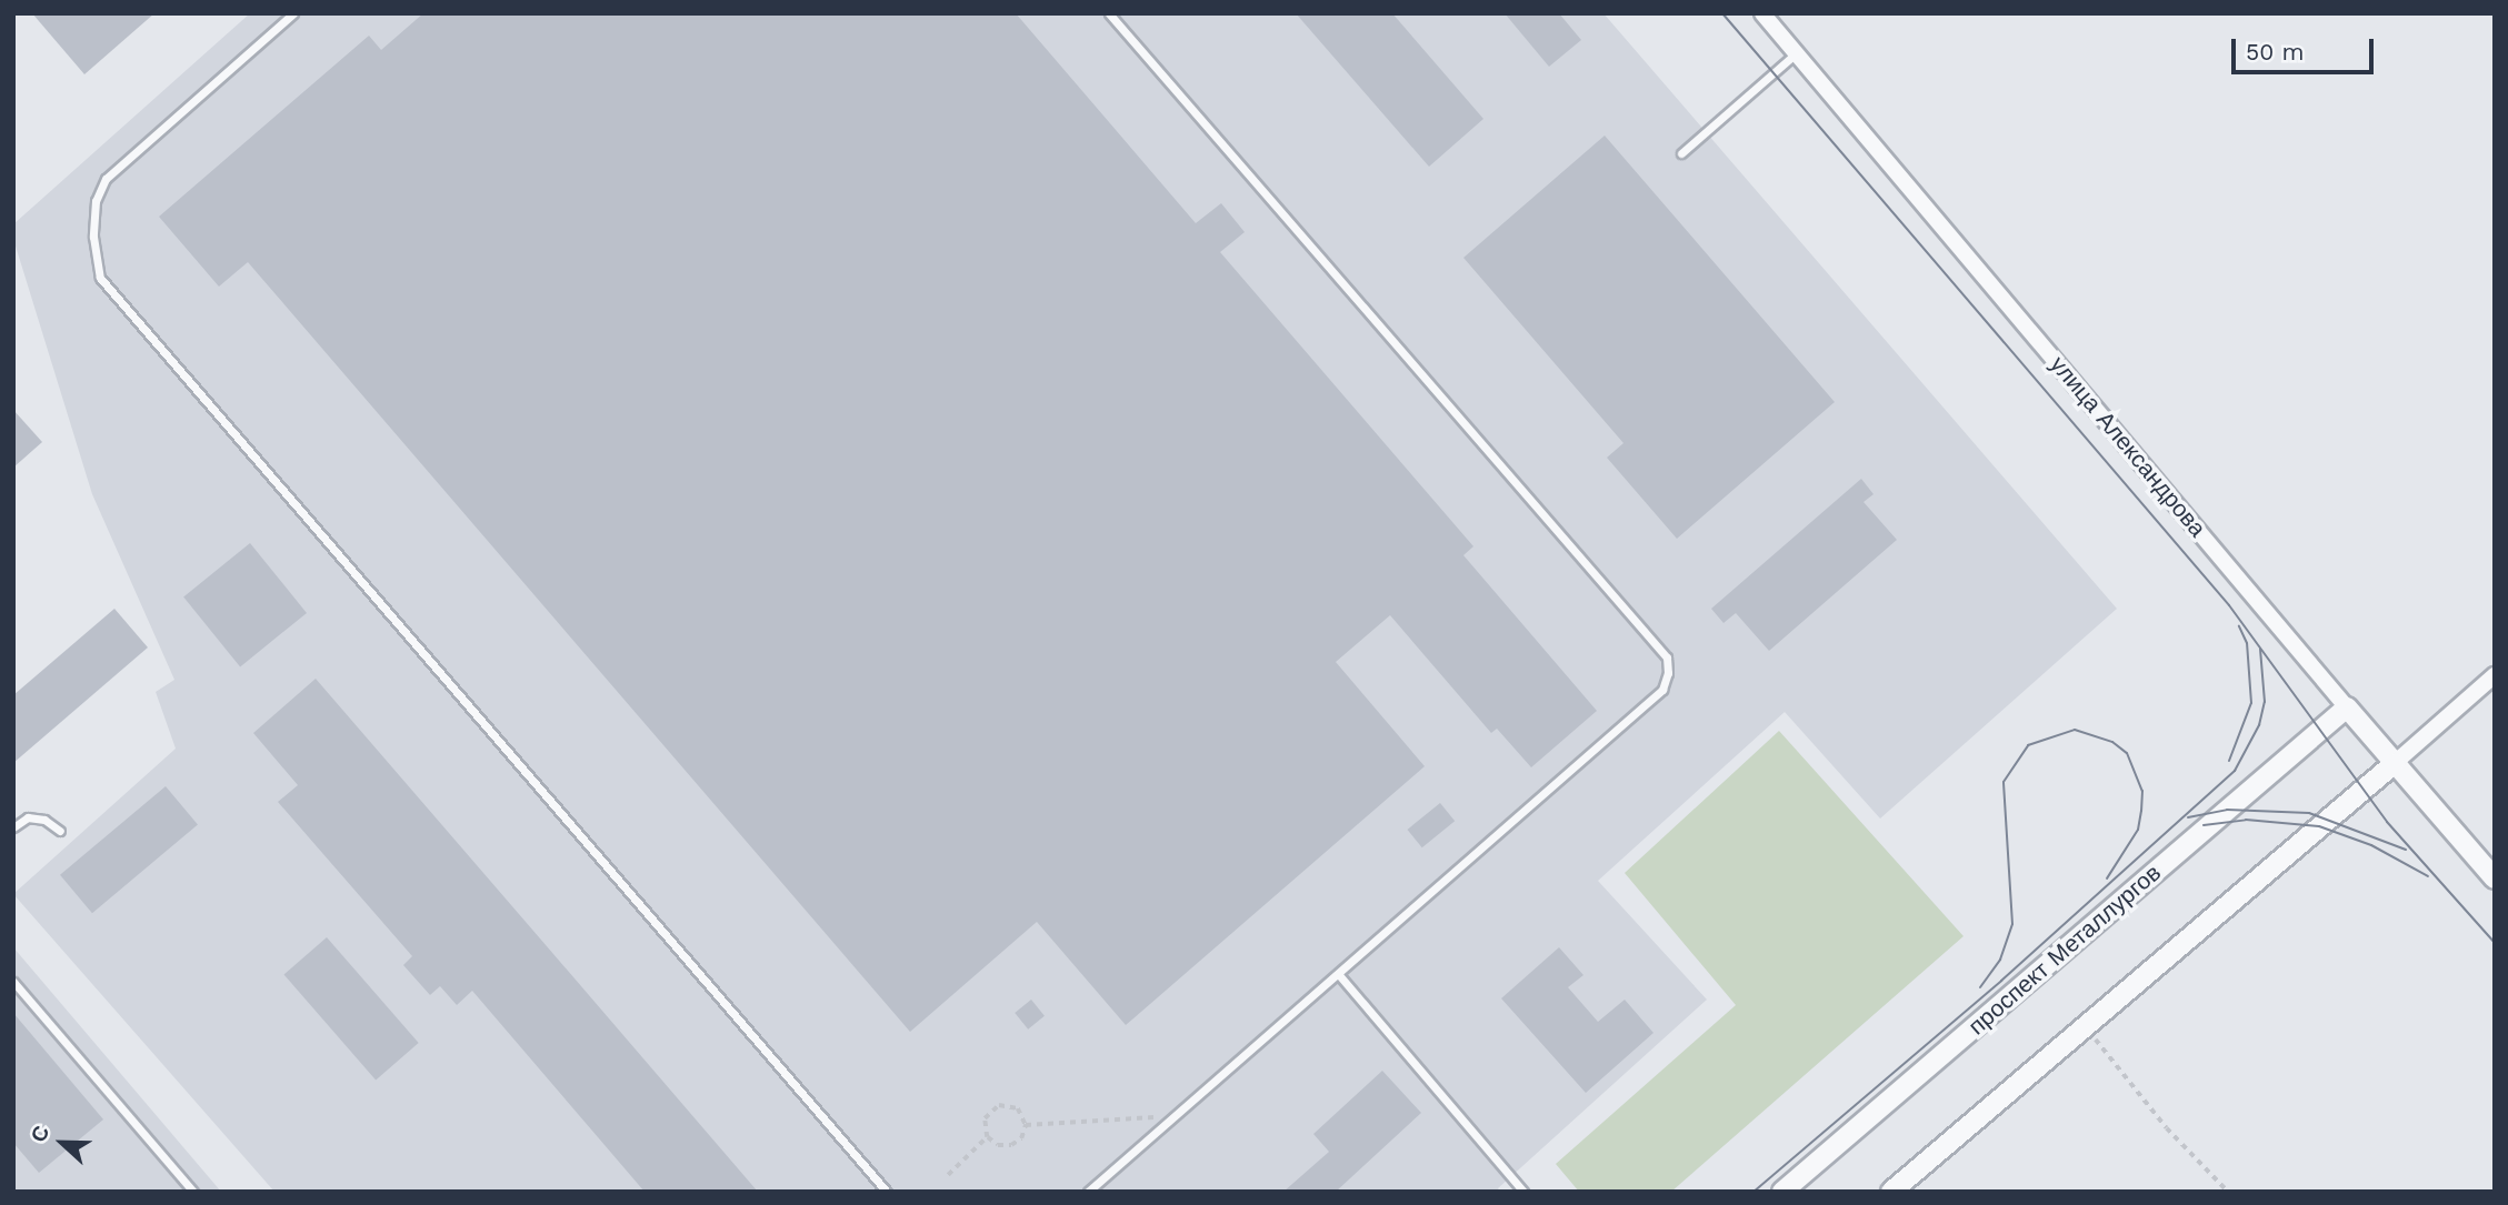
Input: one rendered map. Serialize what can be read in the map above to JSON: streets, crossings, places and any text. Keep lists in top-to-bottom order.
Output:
{
  "streets": {
    "street": ["улица Александрова", "проспект Металлургов"]
  },
  "crossings": [
    ["улица Александрова", "проспект Металлургов"]
  ],
  "scale_bar": "50 m",
  "north": "left"
}
